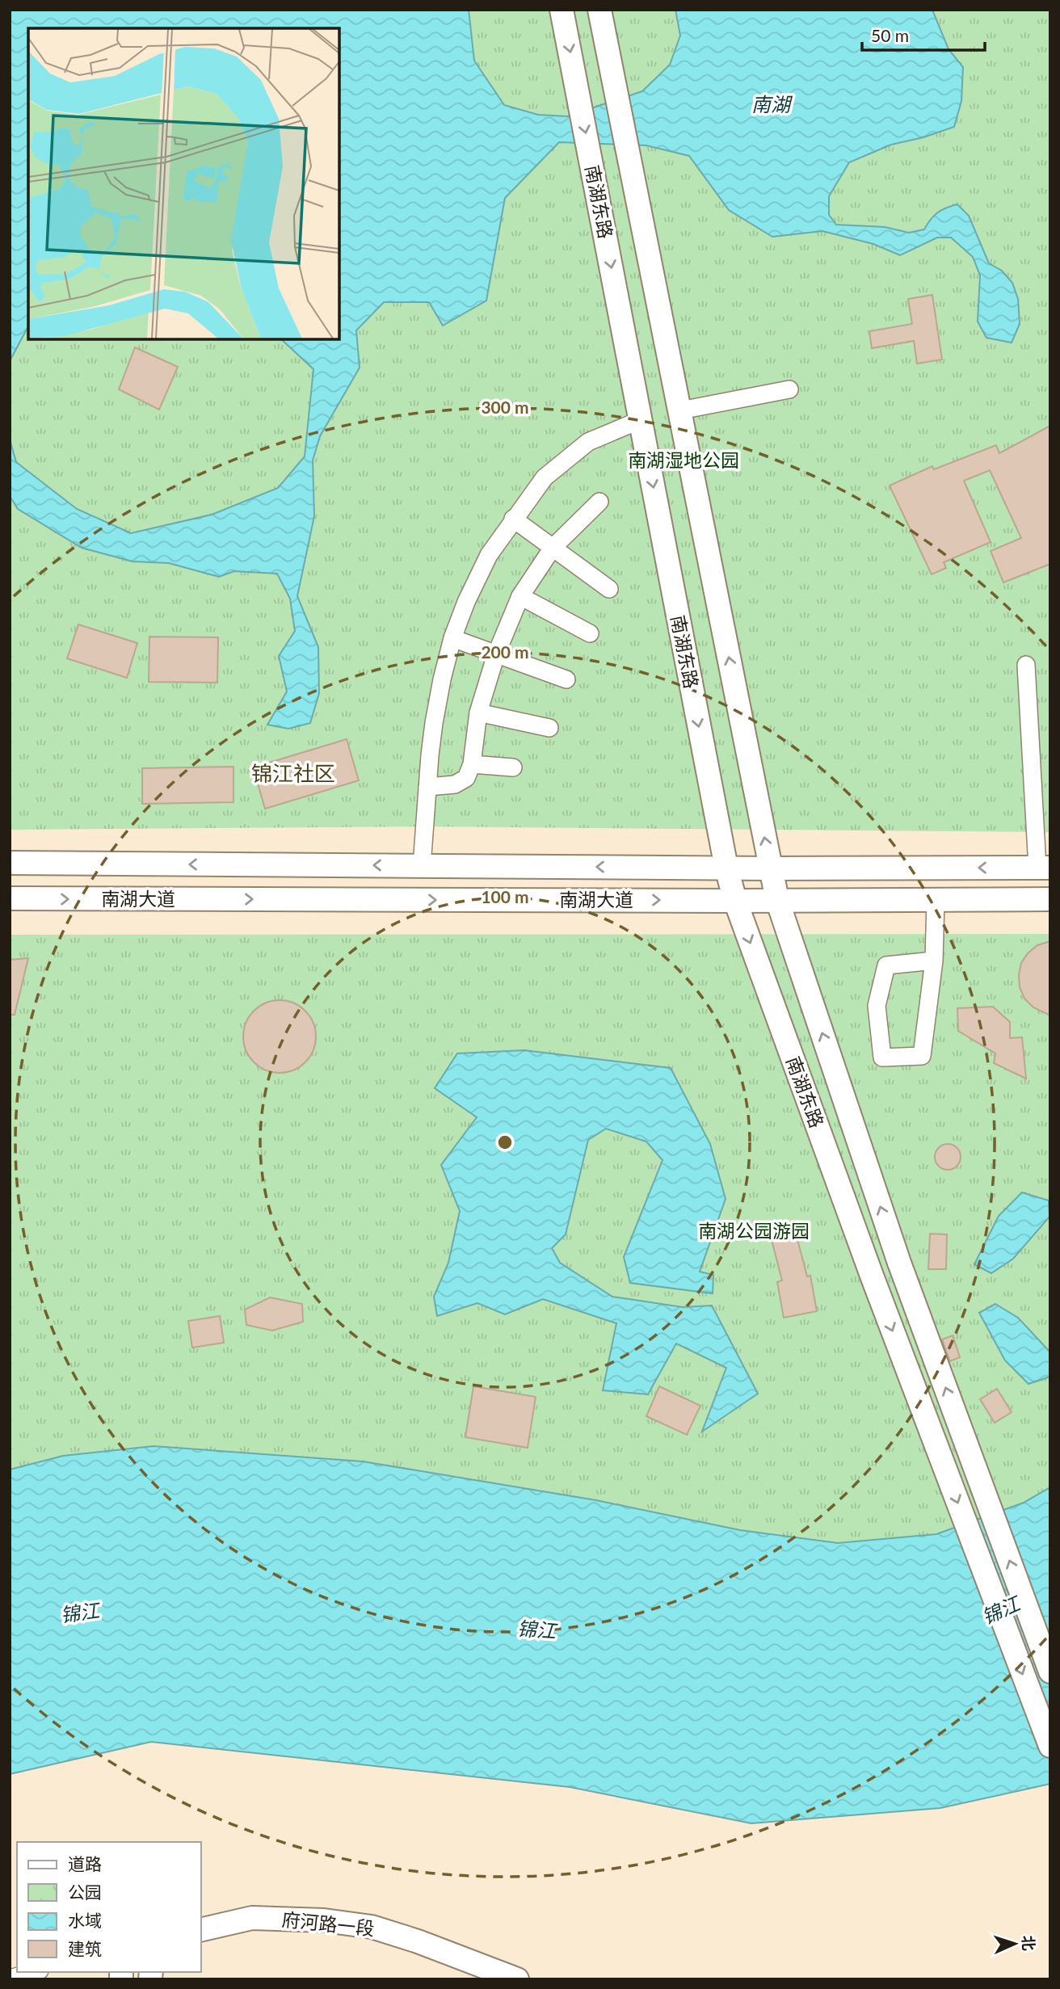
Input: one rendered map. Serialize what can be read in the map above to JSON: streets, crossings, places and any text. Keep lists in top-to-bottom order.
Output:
{
  "streets": {
    "main road": ["南湖东路", "南湖大道", "府河路一段"]
  },
  "crossings": [
    ["南湖东路", "南湖大道"]
  ],
  "districts": ["锦江社区"],
  "water": ["南湖", "锦江"],
  "parks": ["南湖湿地公园", "南湖公园游园"],
  "legend": [
    "道路",
    "公园",
    "水域",
    "建筑"
  ],
  "scale_bar": "50 m",
  "north": "right",
  "rings": ["300 m", "200 m", "100 m"]
}
